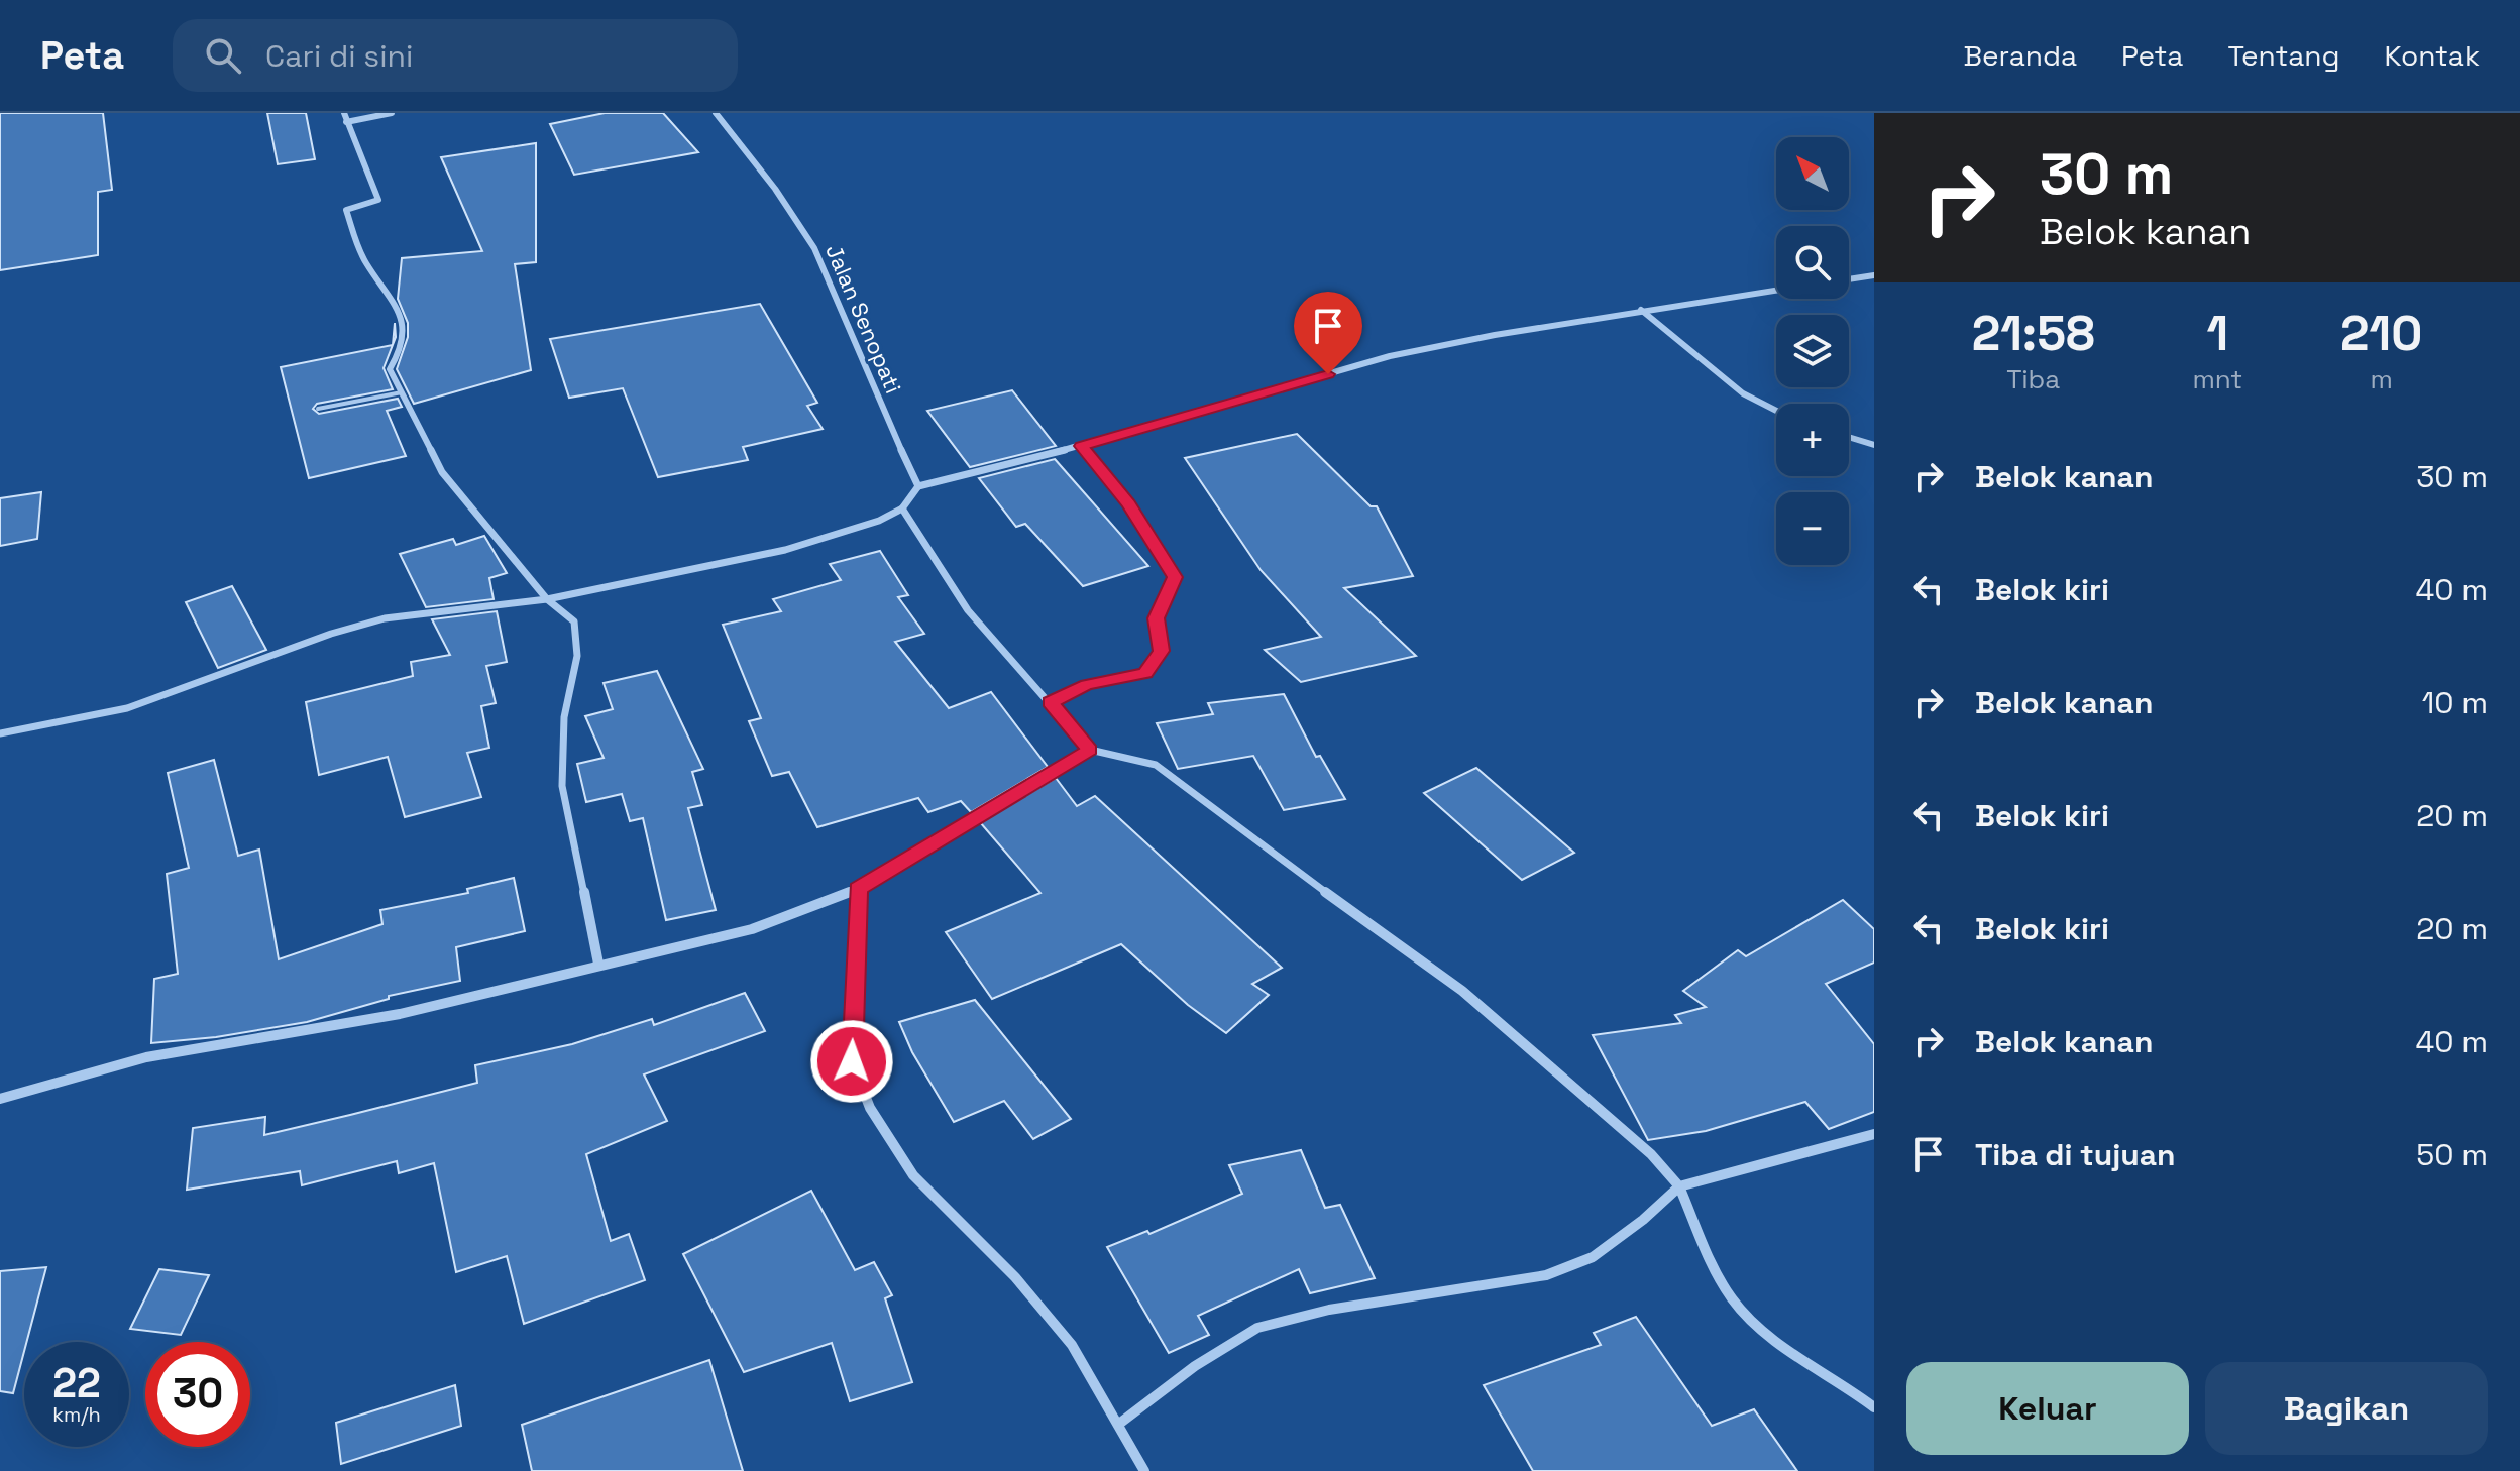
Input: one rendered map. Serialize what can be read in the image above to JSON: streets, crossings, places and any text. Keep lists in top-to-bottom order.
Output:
{
  "streets": {
    "street": ["Jalan Senopati"]
  },
  "north": "top left",
  "page": {
    "header": "Peta",
    "search": "Cari di sini",
    "nav": [
      "Beranda",
      "Peta",
      "Tentang",
      "Kontak"
    ],
    "turn": ["30 m", "Belok kanan"],
    "map_buttons": ["+", "−"],
    "eta": [
      "21:58",
      "Tiba",
      "1",
      "mnt",
      "210",
      "m"
    ],
    "list": [
      {
        "name": "Belok kanan",
        "value": "30 m"
      },
      {
        "name": "Belok kiri",
        "value": "40 m"
      },
      {
        "name": "Belok kanan",
        "value": "10 m"
      },
      {
        "name": "Belok kiri",
        "value": "20 m"
      },
      {
        "name": "Belok kiri",
        "value": "20 m"
      },
      {
        "name": "Belok kanan",
        "value": "40 m"
      },
      {
        "name": "Tiba di tujuan",
        "value": "50 m"
      }
    ],
    "speed": "22 km/h",
    "limit": "30",
    "buttons": ["Keluar", "Bagikan"]
  }
}
